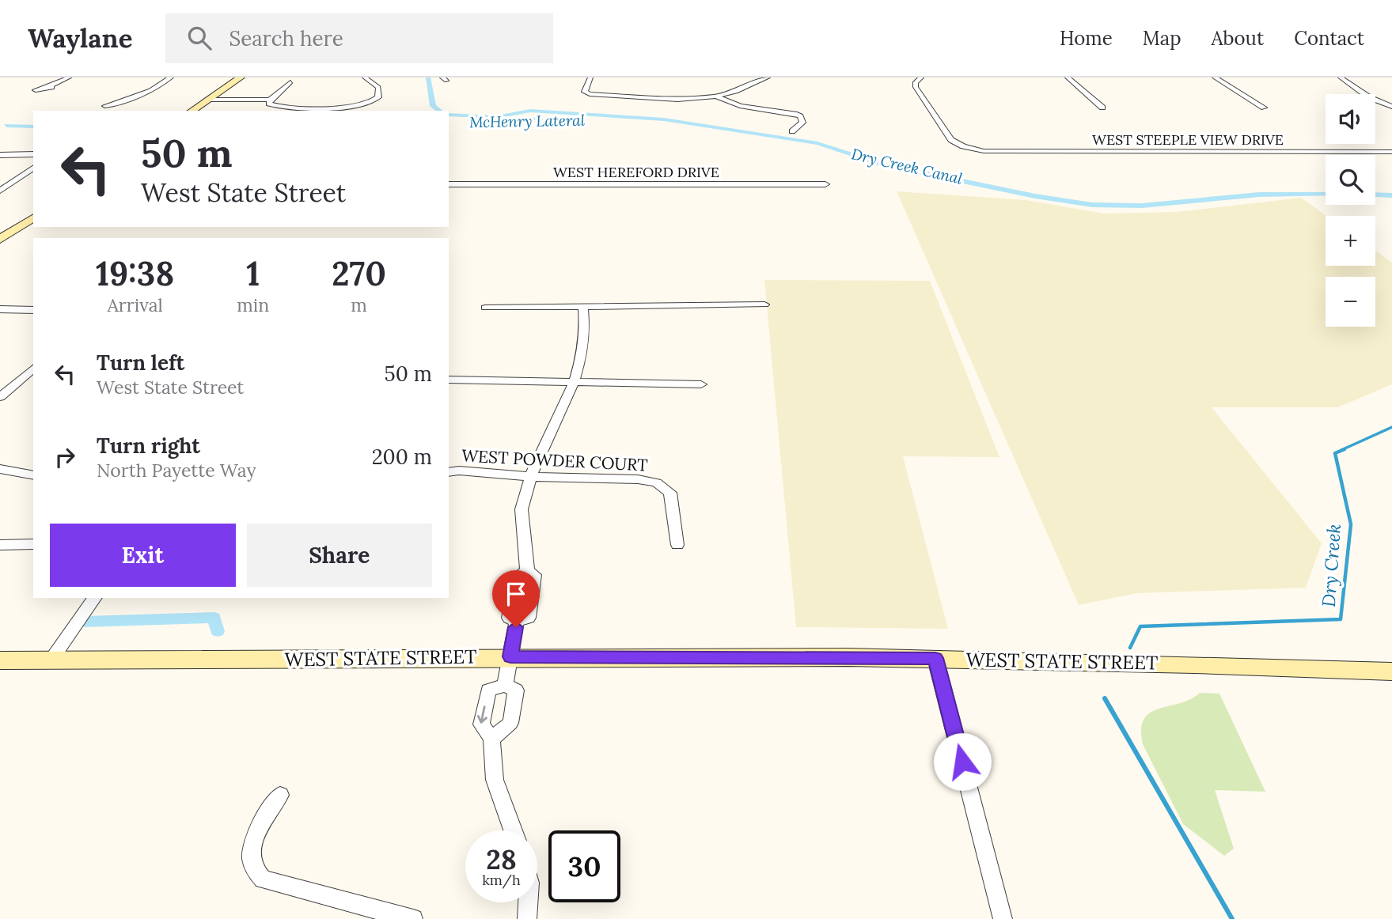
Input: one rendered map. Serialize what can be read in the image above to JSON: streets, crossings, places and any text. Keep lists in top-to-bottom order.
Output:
{
  "streets": {
    "main road": ["WEST STATE STREET"],
    "street": ["WEST STEEPLE VIEW DRIVE", "WEST HEREFORD DRIVE", "WEST POWDER COURT"]
  },
  "water": ["McHenry Lateral", "Dry Creek Canal", "Dry Creek"],
  "page": {
    "header": "Waylane",
    "search": "Search here",
    "nav": [
      "Home",
      "Map",
      "About",
      "Contact"
    ],
    "map_buttons": ["+", "−"],
    "turn": ["50 m", "West State Street"],
    "eta": [
      "19:38",
      "Arrival",
      "1",
      "min",
      "270",
      "m"
    ],
    "list": [
      {
        "name": "Turn left",
        "note": "West State Street",
        "value": "50 m"
      },
      {
        "name": "Turn right",
        "note": "North Payette Way",
        "value": "200 m"
      }
    ],
    "buttons": ["Exit", "Share"],
    "speed": "28 km/h",
    "limit": "30"
  }
}
